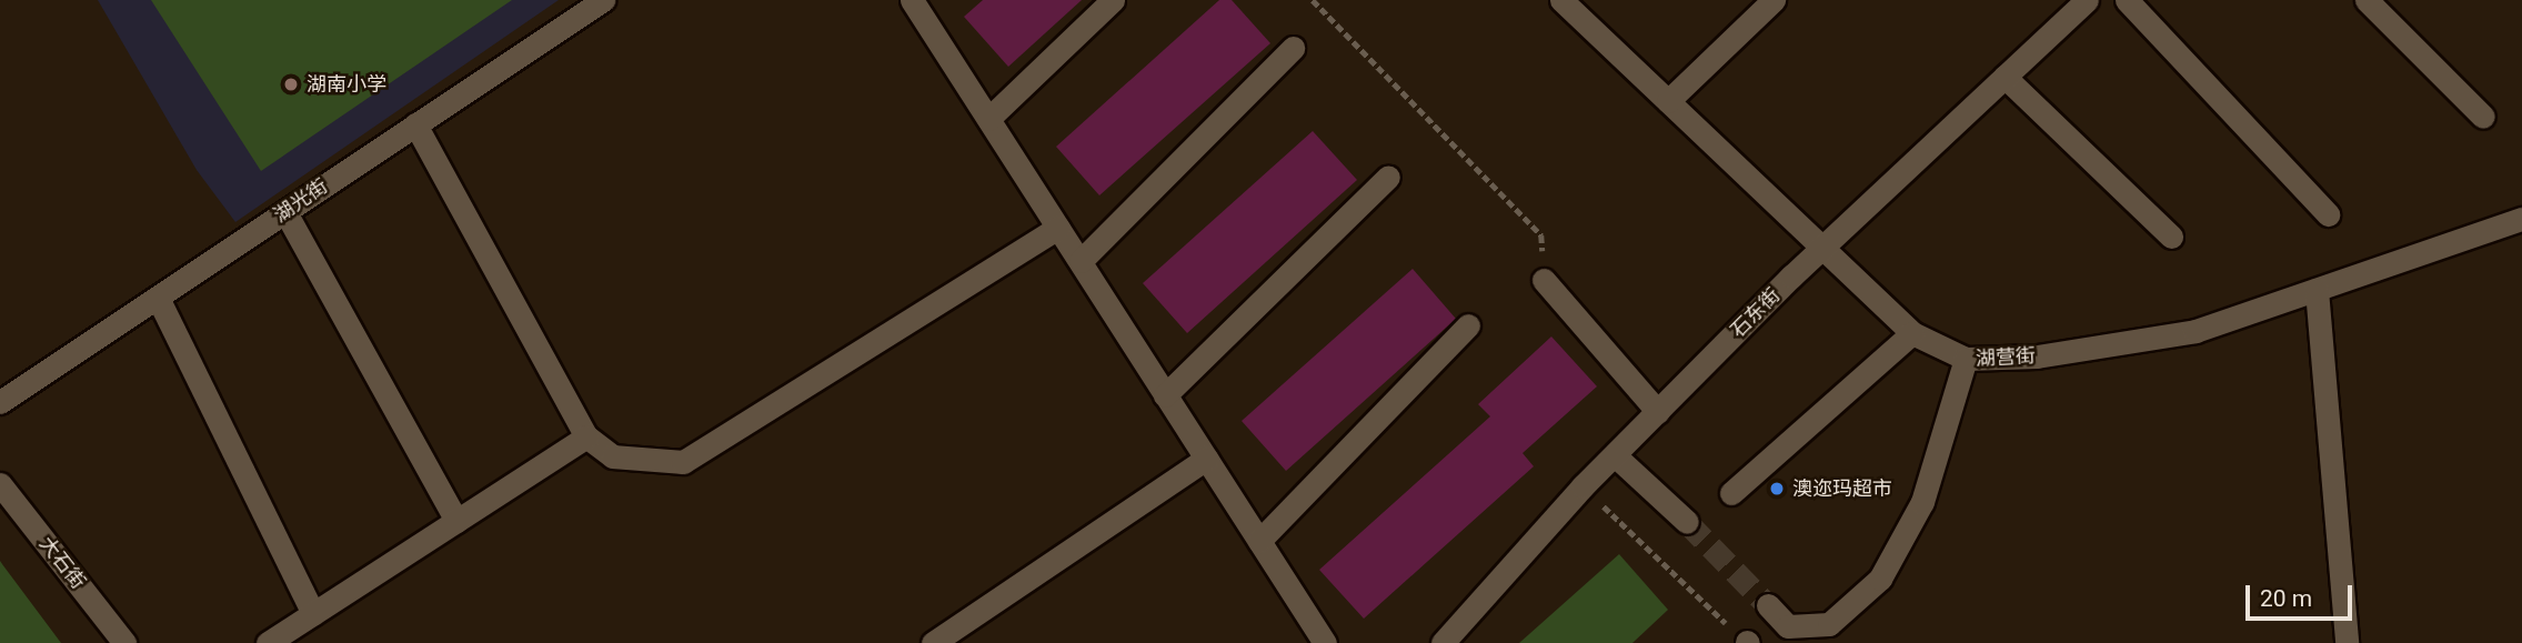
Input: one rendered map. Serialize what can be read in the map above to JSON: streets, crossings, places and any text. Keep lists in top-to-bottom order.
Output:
{
  "streets": {
    "street": [
      "湖光街",
      "石东街",
      "湖营街",
      "大石街"
    ]
  },
  "crossings": [
    ["石东街", "湖营街"]
  ],
  "places": ["湖南小学", "澳迩玛超市"],
  "scale_bar": "20 m"
}
